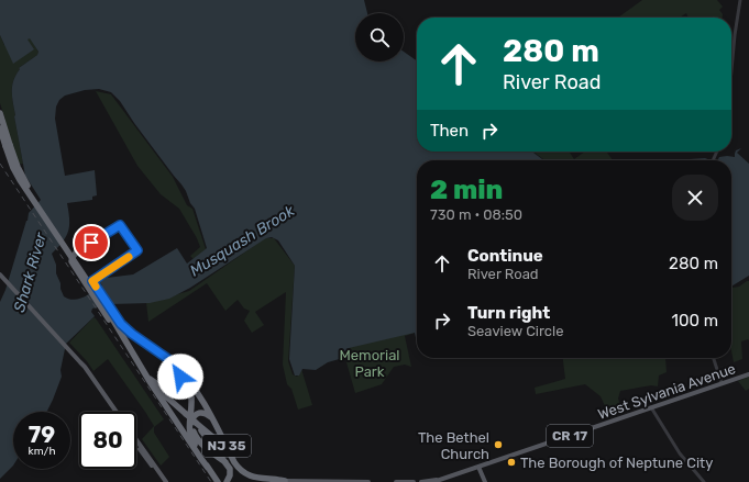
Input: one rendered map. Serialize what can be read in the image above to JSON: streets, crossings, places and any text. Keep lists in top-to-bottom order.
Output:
{
  "streets": {
    "highway": ["NJ 35"],
    "main road": ["West Sylvania Avenue", "CR 17"]
  },
  "water": ["Musquash Brook", "Shark River"],
  "parks": ["Memorial Park"],
  "places": ["The Bethel Church", "The Borough of Neptune City"],
  "page": {
    "turn": ["280 m", "River Road"],
    "then": "Then",
    "heading": ["2 min", "730 m · 08:50"],
    "list": [
      {
        "name": "Continue",
        "note": "River Road",
        "value": "280 m"
      },
      {
        "name": "Turn right",
        "note": "Seaview Circle",
        "value": "100 m"
      }
    ],
    "speed": "79 km/h",
    "limit": "80"
  }
}
